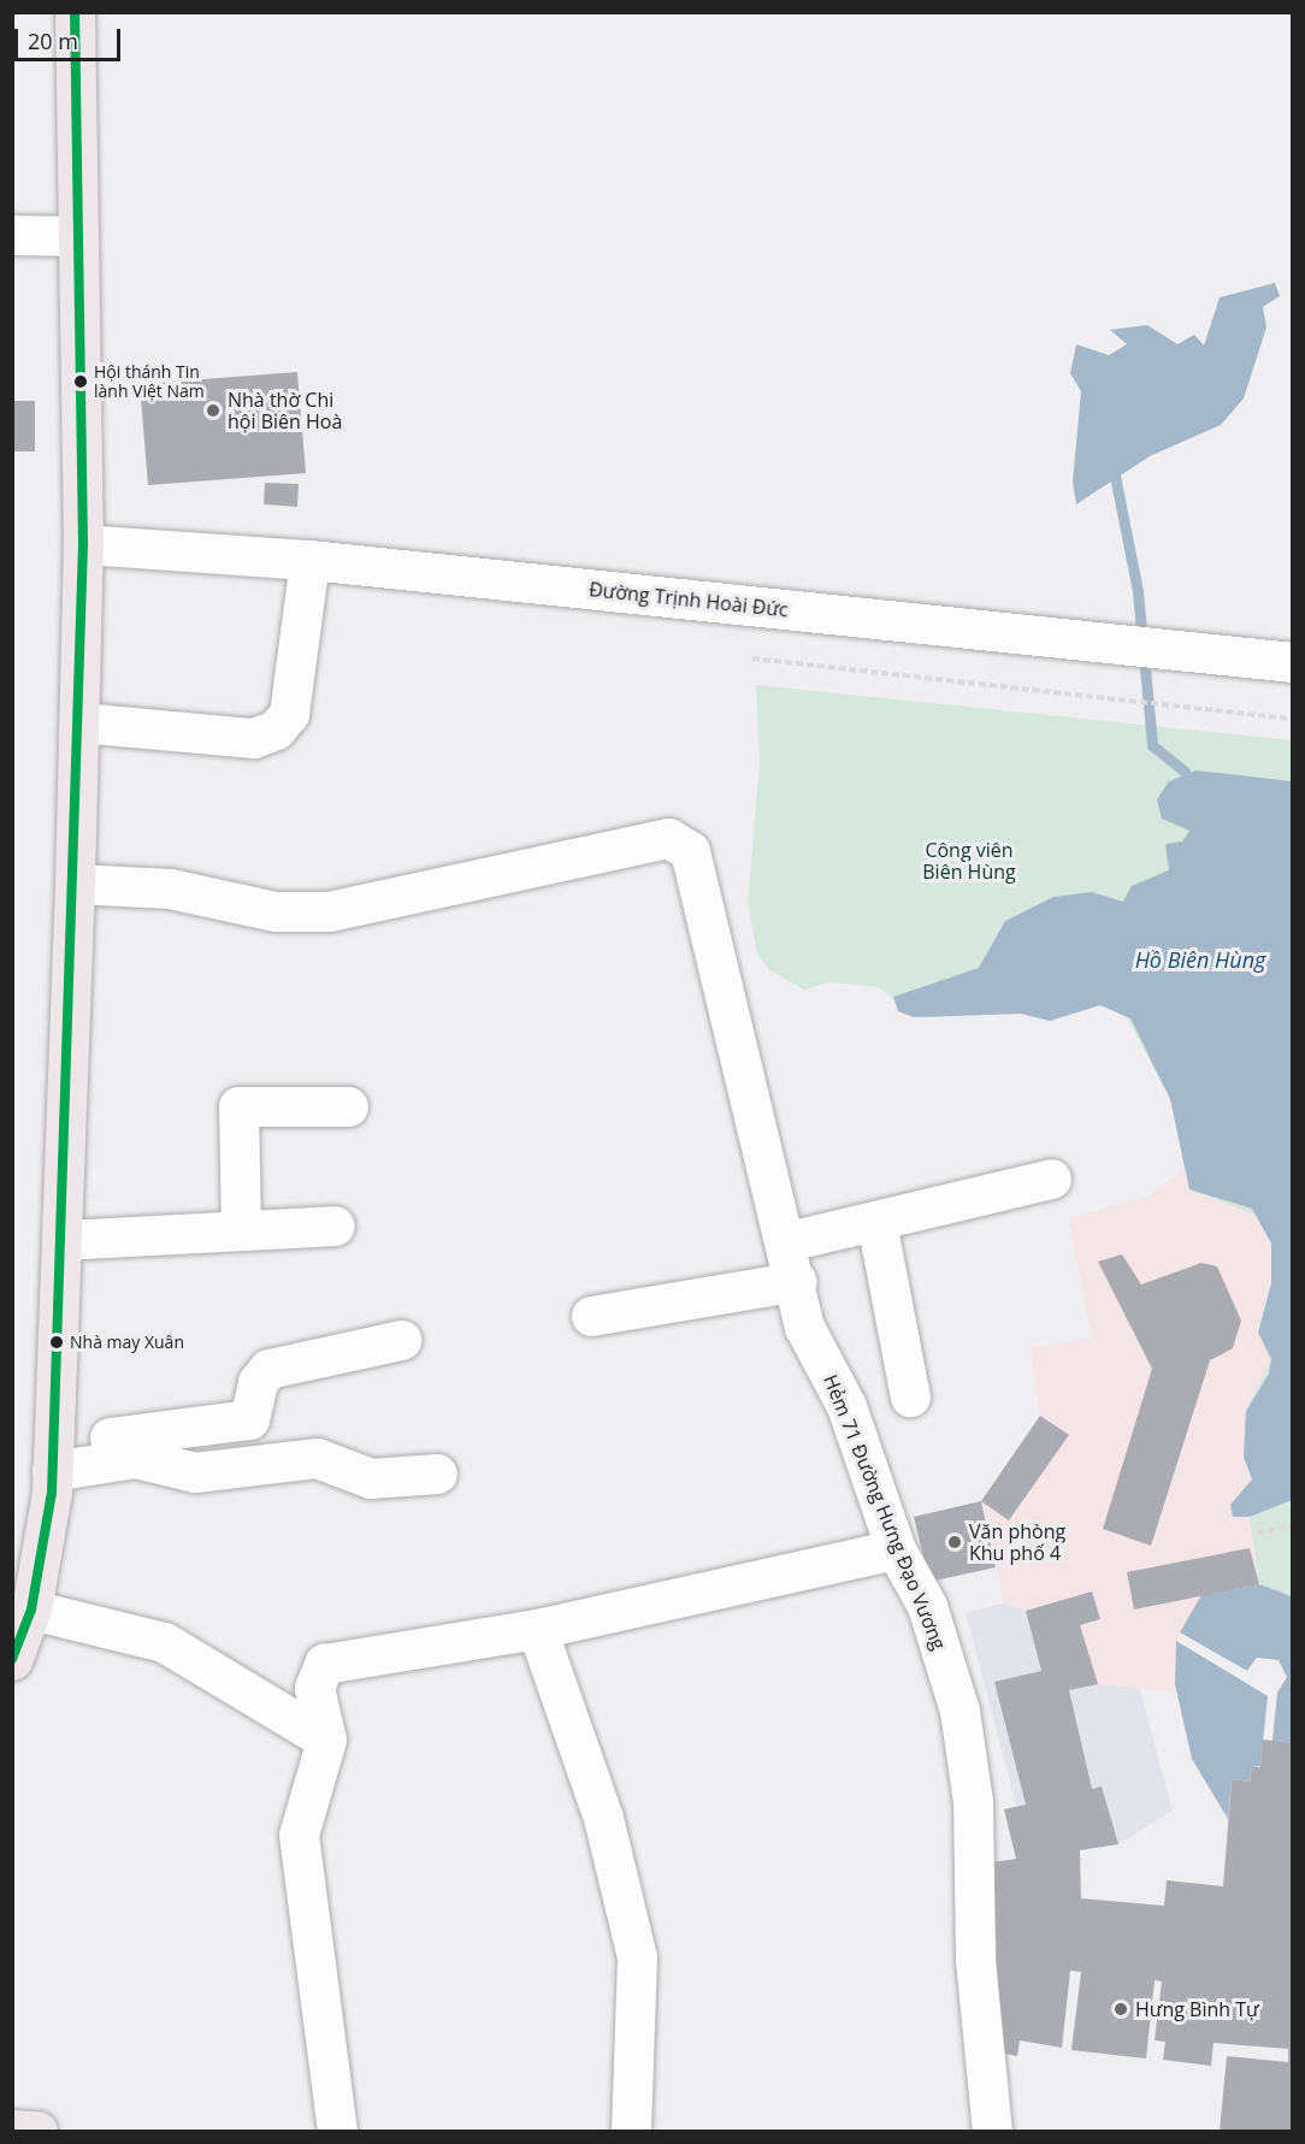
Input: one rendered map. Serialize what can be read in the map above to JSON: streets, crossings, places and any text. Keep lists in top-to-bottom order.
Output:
{
  "streets": {
    "street": ["Đường Trịnh Hoài Đức", "Hẻm 71 Đường Hưng Đạo Vương"]
  },
  "water": ["Hồ Biên Hùng"],
  "parks": ["Công viên Biên Hùng"],
  "places": [
    "Hội thánh Tin lành Việt Nam",
    "Nhà thờ Chi hội Biên Hoà",
    "Nhà may Xuân",
    "Văn phòng Khu phố 4",
    "Hưng Bình Tự"
  ],
  "scale_bar": "20 m"
}
